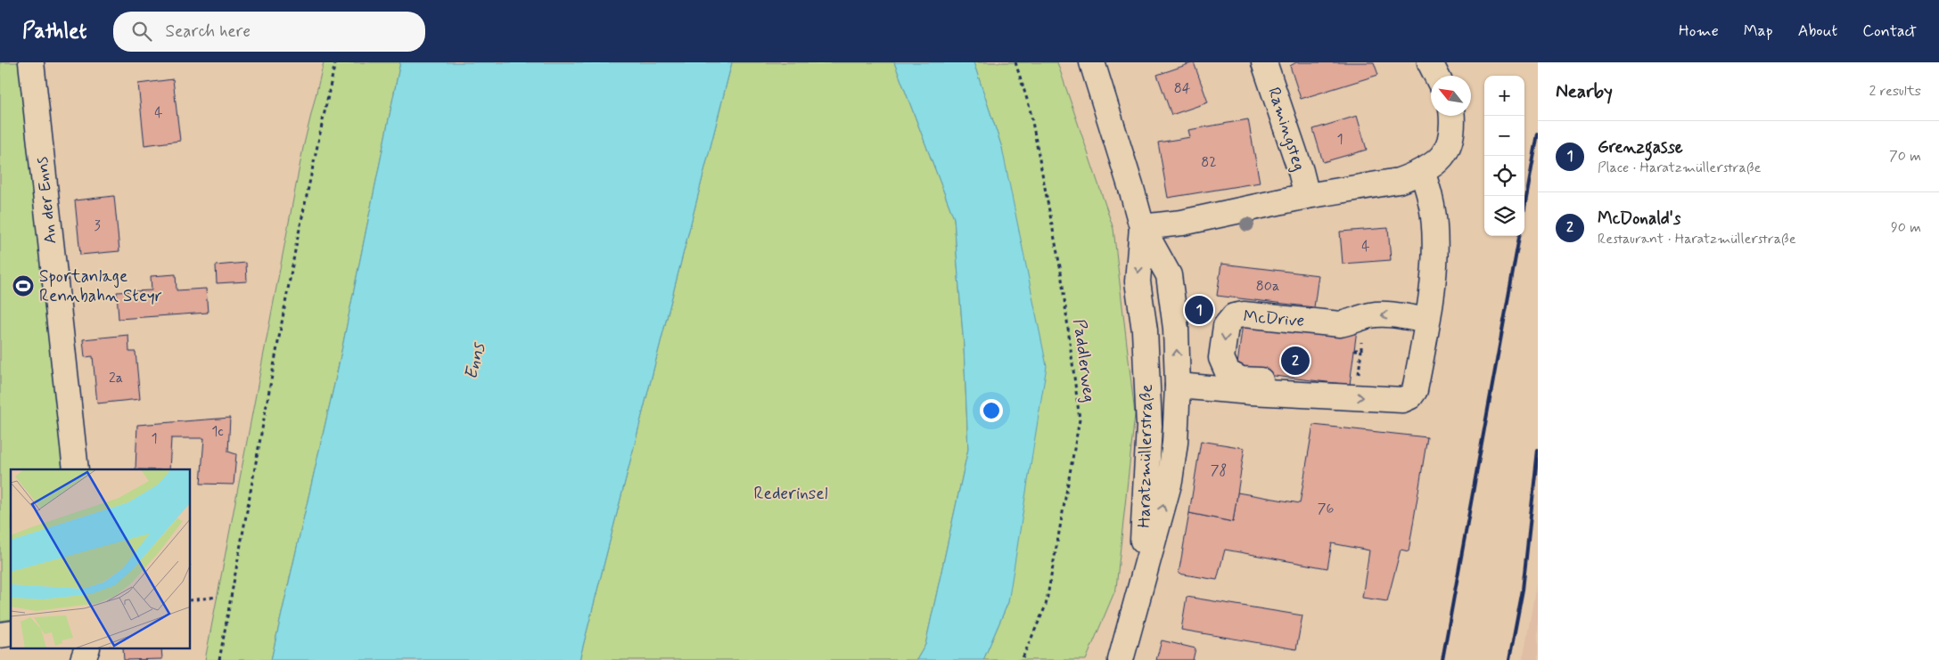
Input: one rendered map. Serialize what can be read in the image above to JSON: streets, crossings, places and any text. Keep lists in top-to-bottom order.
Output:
{
  "streets": {
    "main road": [
      "Ramingsteg",
      "An der Enns",
      "McDrive",
      "Haratzmüllerstraße"
    ],
    "path": ["Paddlerweg"]
  },
  "water": ["Enns"],
  "parks": ["Rederinsel"],
  "places": {
    "sports": ["Sportanlage Rennbahn Steyr"]
  },
  "house_numbers": [
    "84",
    "4",
    "1",
    "82",
    "3",
    "4",
    "80a",
    "2a",
    "1c",
    "1",
    "78",
    "76"
  ],
  "north": "top left",
  "page": {
    "header": "Pathlet",
    "search": "Search here",
    "nav": [
      "Home",
      "Map",
      "About",
      "Contact"
    ],
    "heading": ["Nearby", "2 results"],
    "map_buttons": ["+", "−"],
    "list": [
      {
        "mark": "1",
        "name": "Grenzgasse",
        "note": "Place · Haratzmüllerstraße",
        "value": "70 m"
      },
      {
        "mark": "2",
        "name": "McDonald's",
        "note": "Restaurant · Haratzmüllerstraße",
        "value": "90 m"
      }
    ],
    "pins": ["1", "2"]
  }
}
